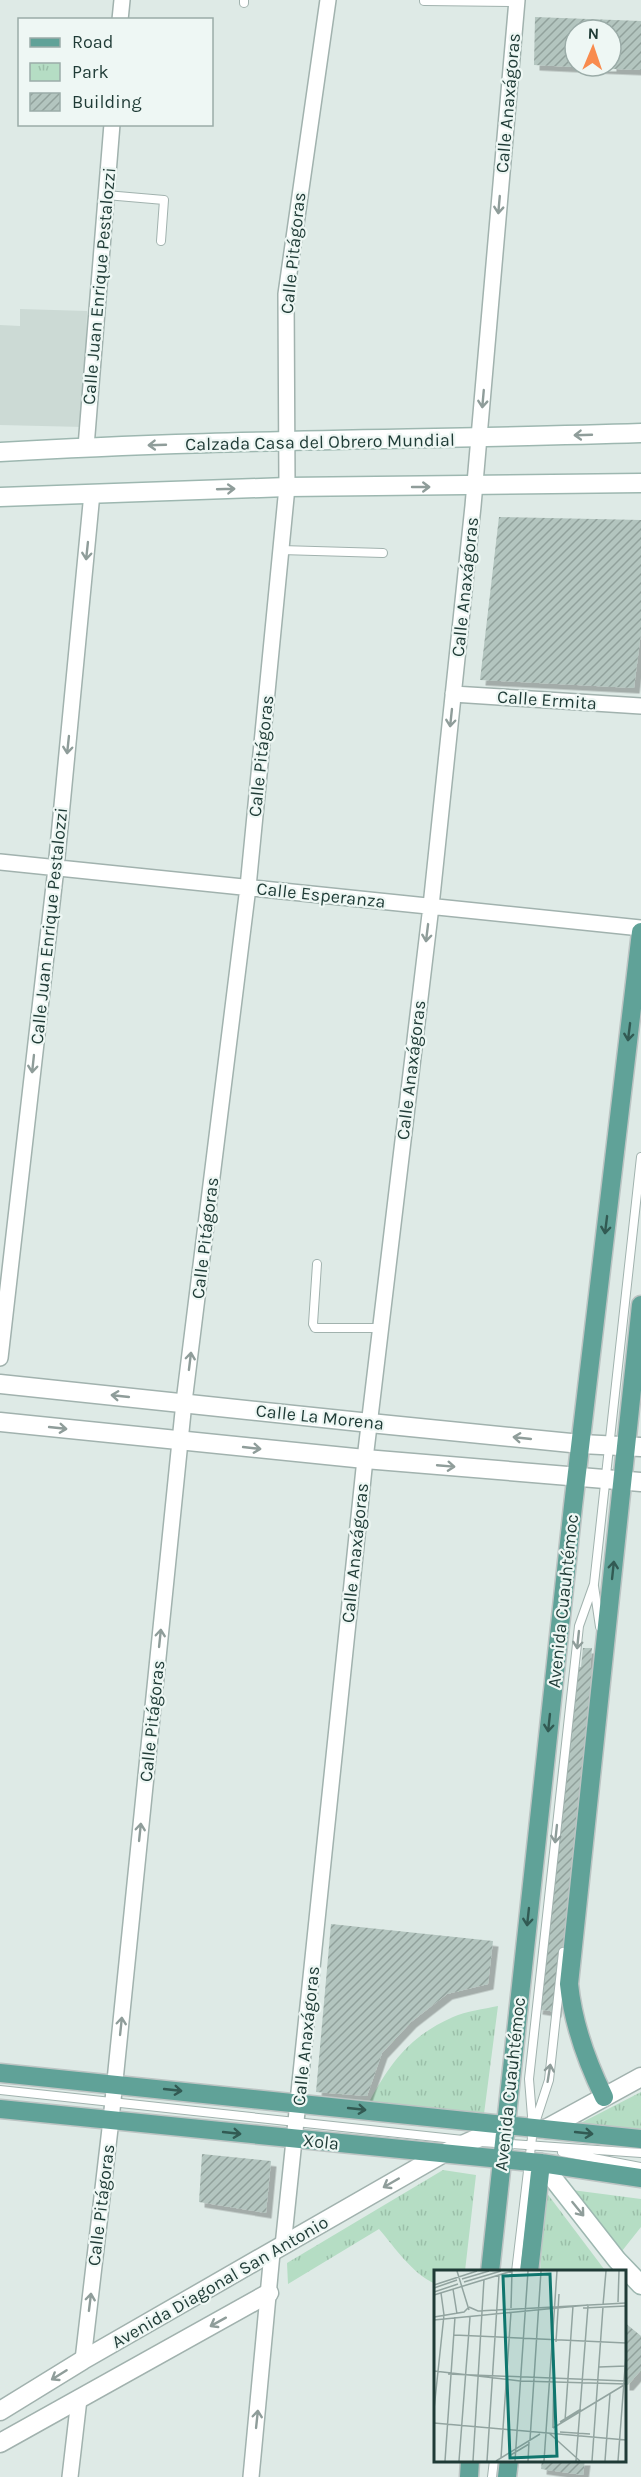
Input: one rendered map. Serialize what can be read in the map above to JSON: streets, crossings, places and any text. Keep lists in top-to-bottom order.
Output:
{
  "streets": {
    "main road": ["Avenida Cuauhtémoc", "Xola"],
    "street": [
      "Calle Anaxágoras",
      "Calle Pitágoras",
      "Calle Juan Enrique Pestalozzi",
      "Calzada Casa del Obrero Mundial",
      "Calle Ermita",
      "Calle Esperanza",
      "Calle La Morena",
      "Avenida Diagonal San Antonio"
    ]
  },
  "crossings": [
    ["Calle Anaxágoras", "Calzada Casa del Obrero Mundial"],
    ["Calle Anaxágoras", "Calle Ermita"],
    ["Calle Anaxágoras", "Calle Esperanza"],
    ["Calle Anaxágoras", "Calle La Morena"],
    ["Calle Anaxágoras", "Xola"],
    ["Calle Anaxágoras", "Avenida Diagonal San Antonio"],
    ["Calle Pitágoras", "Calzada Casa del Obrero Mundial"],
    ["Calle Pitágoras", "Calle Esperanza"],
    ["Calle Pitágoras", "Calle La Morena"],
    ["Calle Pitágoras", "Xola"],
    ["Calle Pitágoras", "Avenida Diagonal San Antonio"],
    ["Calle Juan Enrique Pestalozzi", "Calzada Casa del Obrero Mundial"],
    ["Calle Juan Enrique Pestalozzi", "Calle Esperanza"],
    ["Calle Esperanza", "Avenida Cuauhtémoc"],
    ["Calle La Morena", "Avenida Cuauhtémoc"],
    ["Avenida Cuauhtémoc", "Xola"],
    ["Avenida Cuauhtémoc", "Avenida Diagonal San Antonio"],
    ["Xola", "Avenida Diagonal San Antonio"]
  ],
  "one_way": ["Calle Pitágoras", "Calle Juan Enrique Pestalozzi"],
  "legend": ["Road", "Park", "Building"],
  "north": "top"
}
